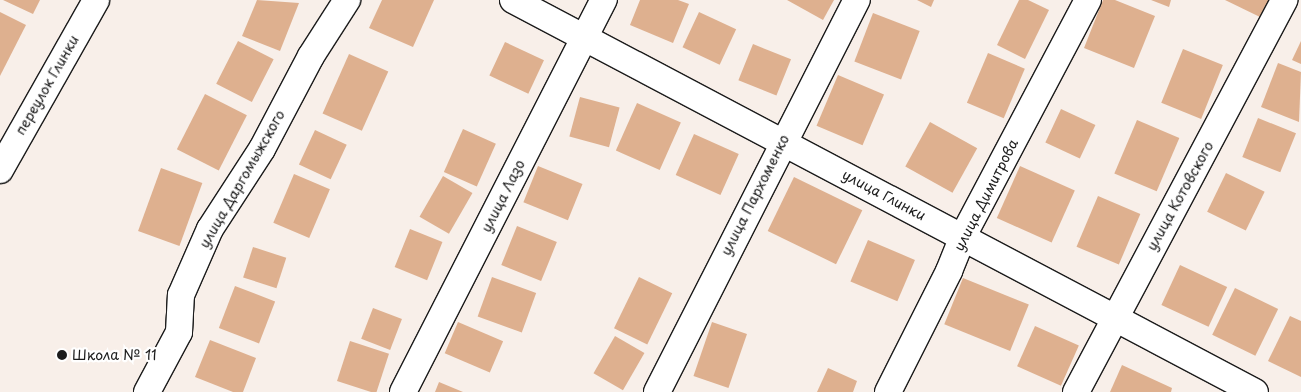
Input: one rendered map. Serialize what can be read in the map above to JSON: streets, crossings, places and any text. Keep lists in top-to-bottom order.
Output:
{
  "streets": {
    "street": [
      "переулок Глинки",
      "улица Даргомыжского",
      "улица Пархоменко",
      "улица Глинки",
      "улица Димитрова",
      "улица Лазо",
      "улица Котовского"
    ]
  },
  "crossings": [
    ["улица Пархоменко", "улица Глинки"],
    ["улица Глинки", "улица Димитрова"],
    ["улица Глинки", "улица Лазо"],
    ["улица Глинки", "улица Котовского"]
  ],
  "places": ["Школа № 11"]
}
